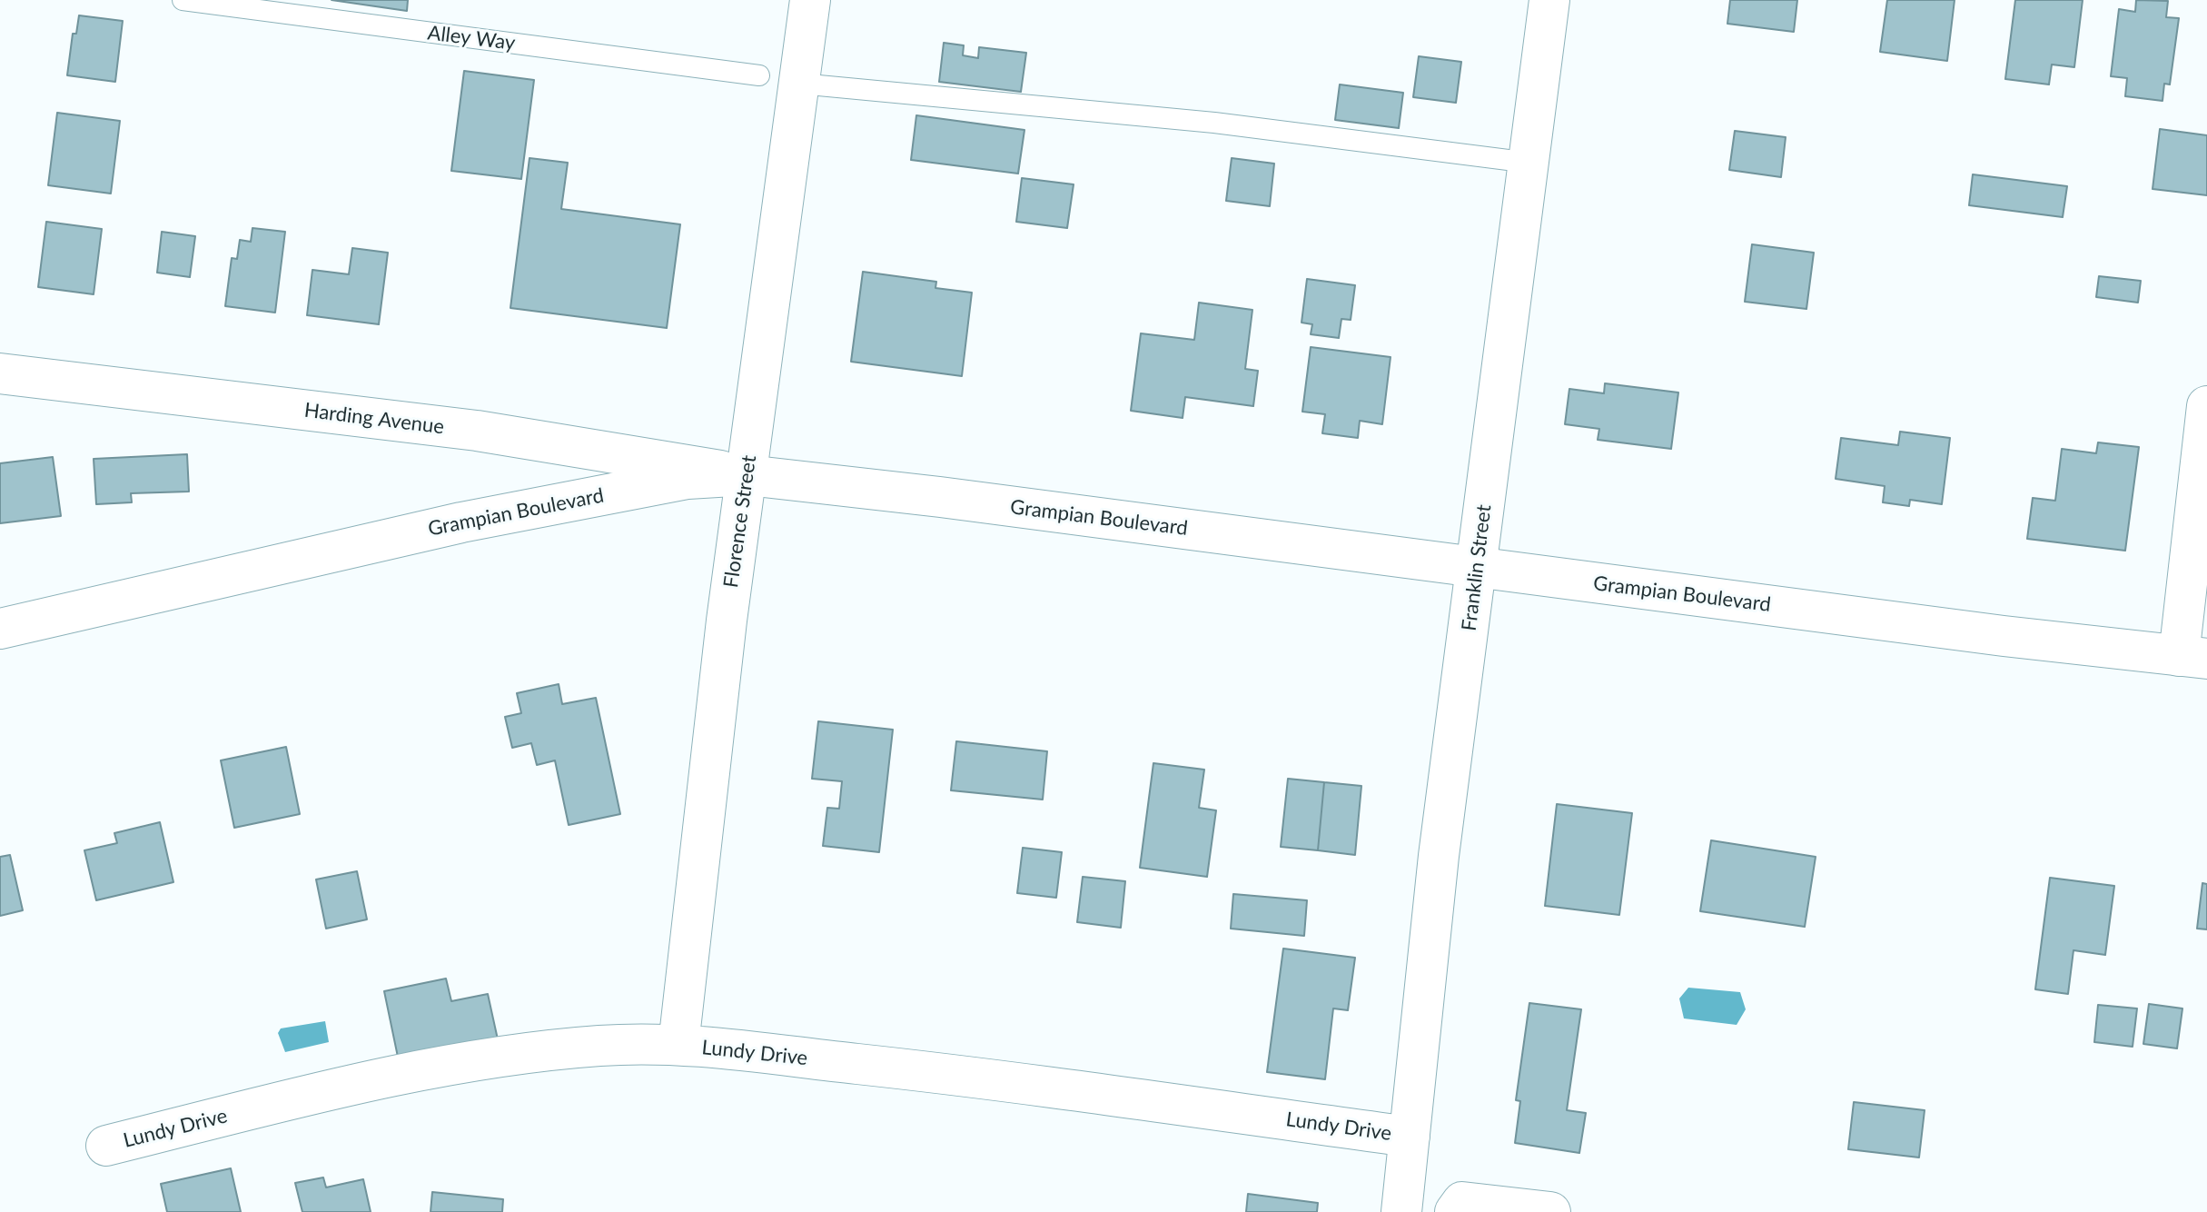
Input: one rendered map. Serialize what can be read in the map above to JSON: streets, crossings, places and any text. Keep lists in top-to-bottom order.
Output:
{
  "streets": {
    "street": [
      "Harding Avenue",
      "Grampian Boulevard",
      "Florence Street",
      "Franklin Street",
      "Lundy Drive"
    ],
    "lane": ["Alley Way"]
  },
  "crossings": [
    ["Harding Avenue", "Grampian Boulevard"],
    ["Harding Avenue", "Florence Street"],
    ["Grampian Boulevard", "Florence Street"],
    ["Grampian Boulevard", "Franklin Street"],
    ["Florence Street", "Lundy Drive"],
    ["Franklin Street", "Lundy Drive"]
  ]
}
